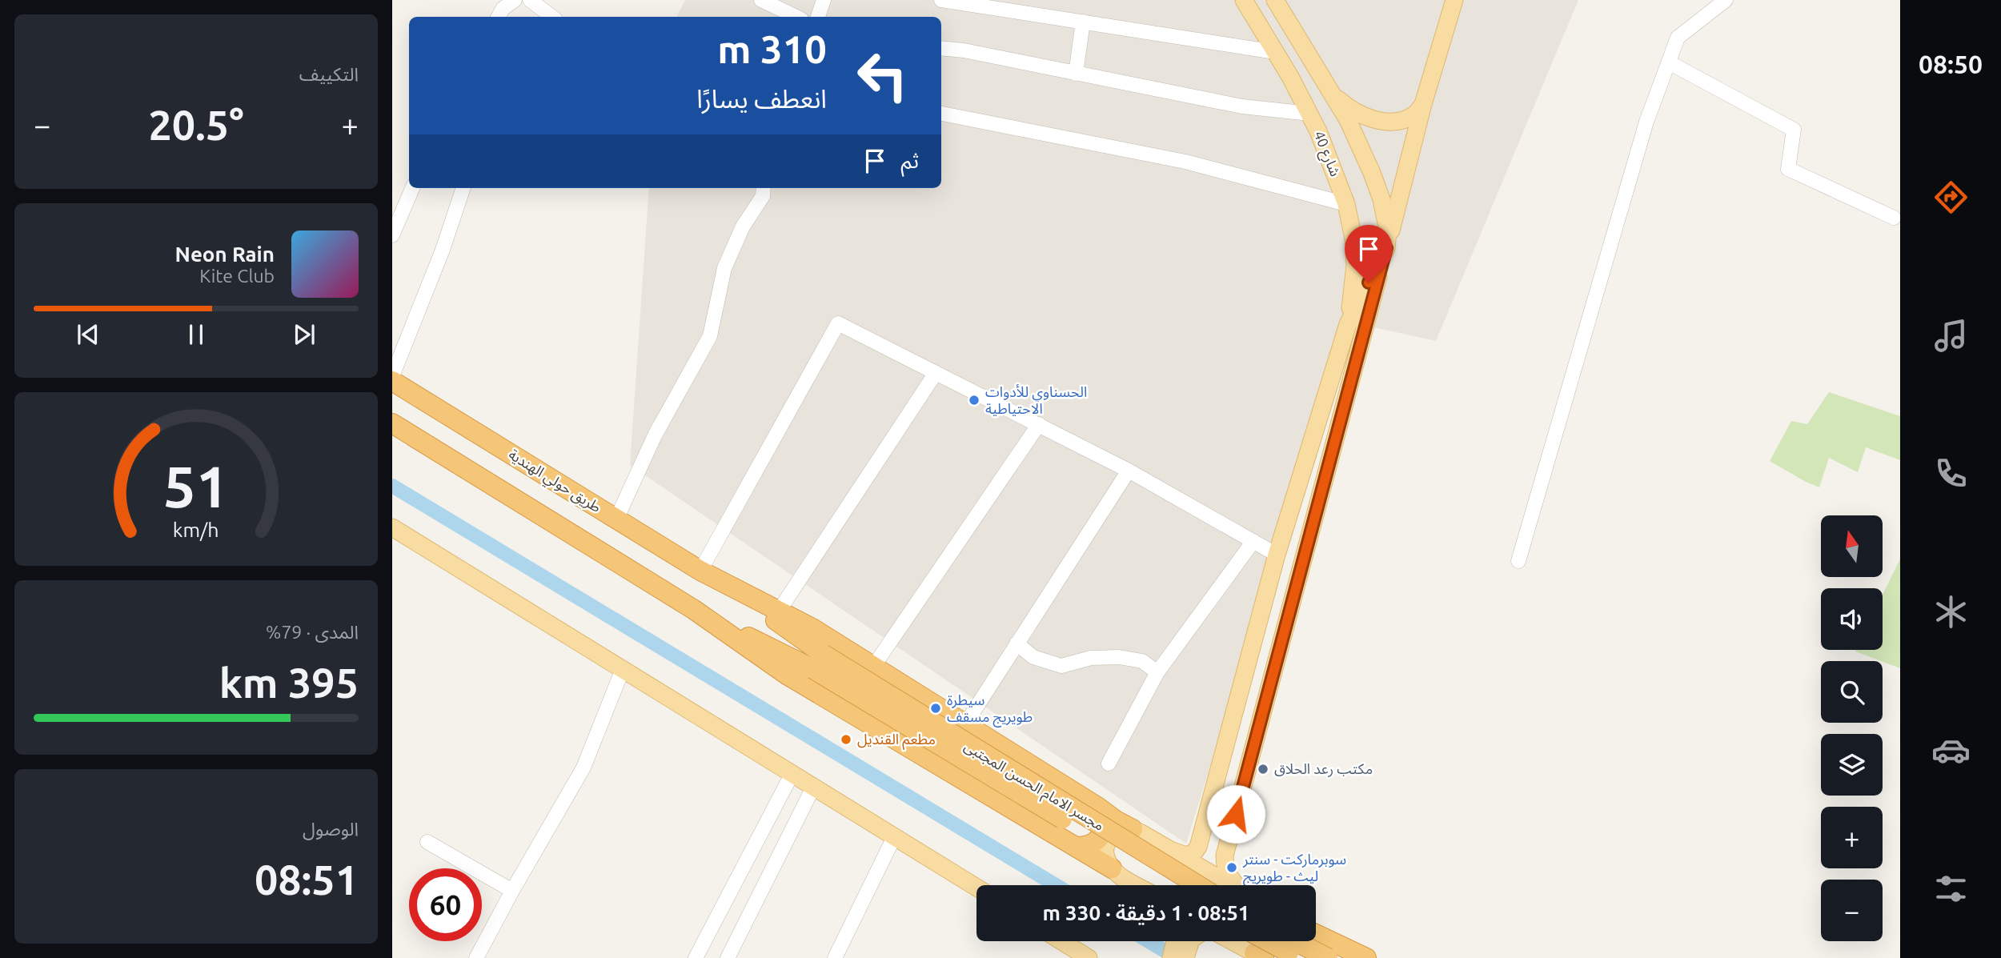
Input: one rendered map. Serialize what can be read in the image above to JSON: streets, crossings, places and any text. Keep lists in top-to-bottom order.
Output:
{
  "streets": {
    "highway": ["طريق حولي الهندية", "مجسر الامام الحسن المجتبى"],
    "main road": ["شارع 40"]
  },
  "crossings": [
    ["طريق حولي الهندية", "مجسر الامام الحسن المجتبى"]
  ],
  "places": [
    "الحسناوي للأدوات الاحتياطية",
    "سيطرة طويريج مسقف",
    "مطعم القنديل",
    "مكتب رعد الحلاق",
    "سوبرماركت - سنتر ليث - طويريج"
  ],
  "north": "top",
  "page": {
    "tabs": "08:50",
    "tile": [
      "التكييف",
      ["المدى · 79%", "395 km"],
      ["الوصول", "08:51"]
    ],
    "turn": ["310 m", "انعطف يسارًا"],
    "heat": ["−", "20.5°", "+"],
    "then": "ثم",
    "song": ["Neon Rain", "Kite Club"],
    "map_buttons": ["+", "−"],
    "limit": "60",
    "trip": "08:51 · 1 دقيقة · 330 m",
    "gauge": ["51", "km/h"]
  }
}
